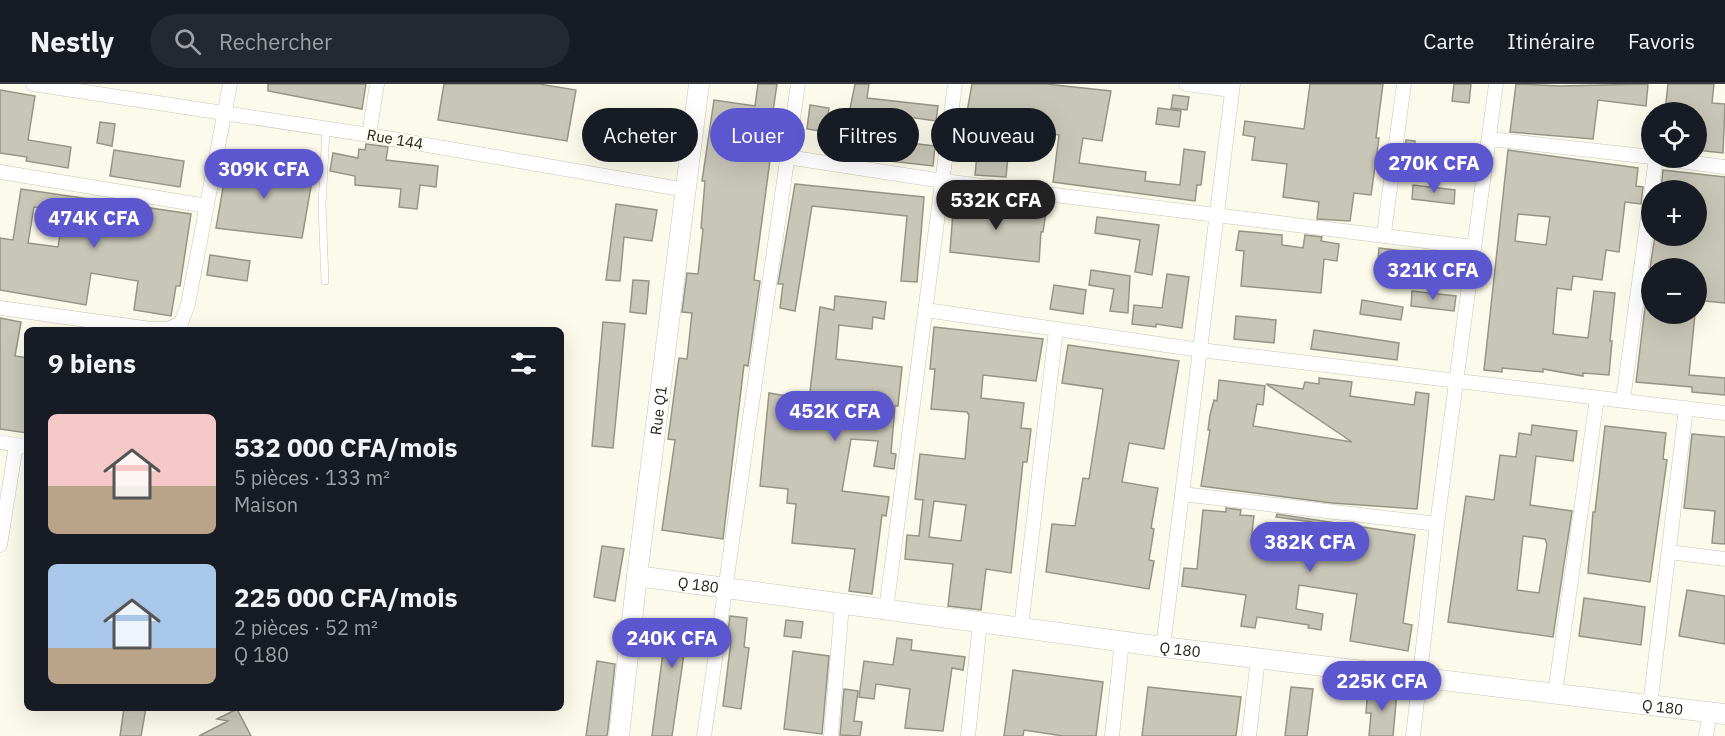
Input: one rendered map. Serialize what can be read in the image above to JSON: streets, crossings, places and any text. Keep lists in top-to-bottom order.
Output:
{
  "streets": {
    "street": ["Rue 144", "Rue Q1", "Q 180"]
  },
  "crossings": [
    ["Rue 144", "Rue Q1"],
    ["Rue Q1", "Q 180"]
  ],
  "page": {
    "header": "Nestly",
    "search": "Rechercher",
    "nav": ["Carte", "Itinéraire", "Favoris"],
    "map_buttons": ["+", "−"],
    "chip": [
      "Acheter",
      "Louer",
      "Filtres",
      "Nouveau"
    ],
    "price": [
      "270K CFA",
      "309K CFA",
      "532K CFA",
      "474K CFA",
      "321K CFA",
      "452K CFA",
      "382K CFA",
      "240K CFA",
      "225K CFA"
    ],
    "heading": "9 biens",
    "list": [
      {
        "name": "532 000 CFA/mois",
        "note": "5 pièces · 133 m² · Maison"
      },
      {
        "name": "225 000 CFA/mois",
        "note": "2 pièces · 52 m² · Q 180"
      }
    ]
  }
}
